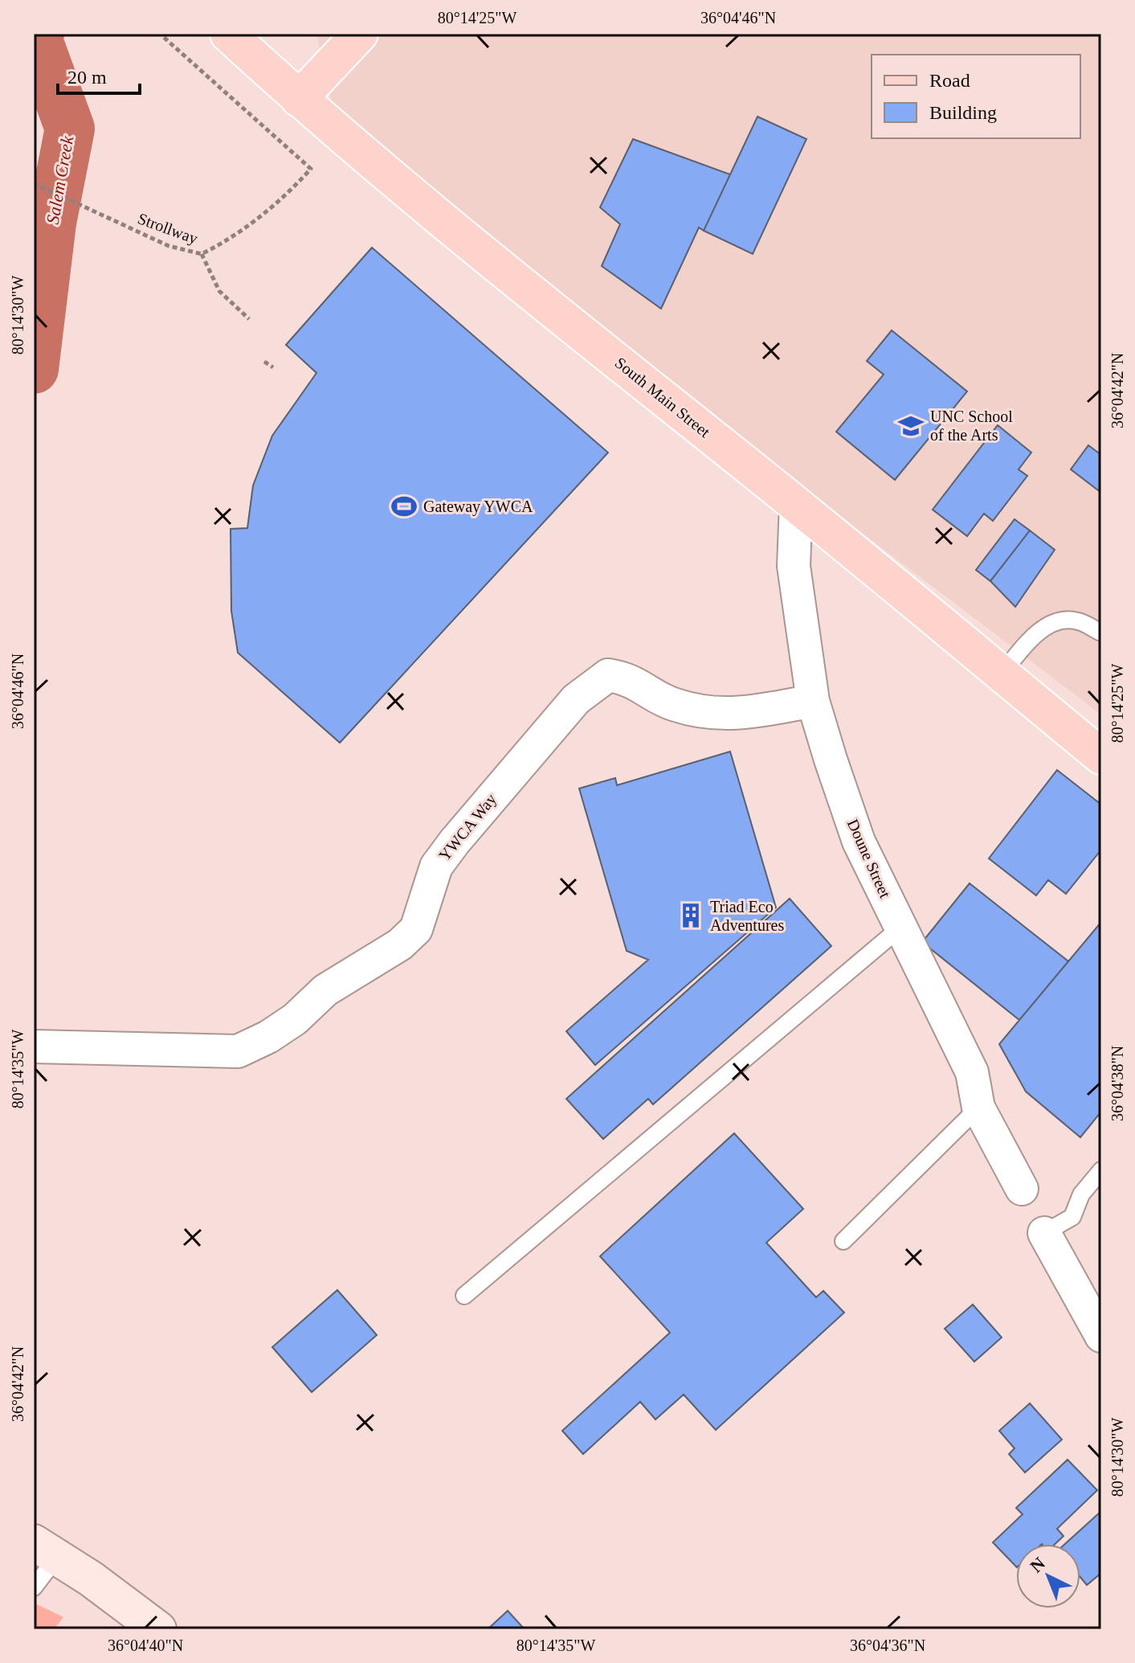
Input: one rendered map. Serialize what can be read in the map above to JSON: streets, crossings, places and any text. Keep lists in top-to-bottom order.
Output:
{
  "streets": {
    "main road": ["South Main Street"],
    "street": ["YWCA Way", "Doune Street"],
    "path": ["Strollway"]
  },
  "crossings": [
    ["South Main Street", "Doune Street"],
    ["YWCA Way", "Doune Street"]
  ],
  "water": ["Salem Creek"],
  "places": {
    "school or university": ["UNC School of the Arts"],
    "sports": ["Gateway YWCA"],
    "building": ["Triad Eco Adventures"]
  },
  "legend": ["Road", "Building"],
  "scale_bar": "20 m",
  "north": "top left",
  "coordinates": [
    "80°14'25\"W",
    "36°04'46\"N",
    "80°14'30\"W",
    "36°04'42\"N",
    "80°14'35\"W",
    "36°04'38\"N",
    "36°04'40\"N",
    "36°04'36\"N"
  ]
}
